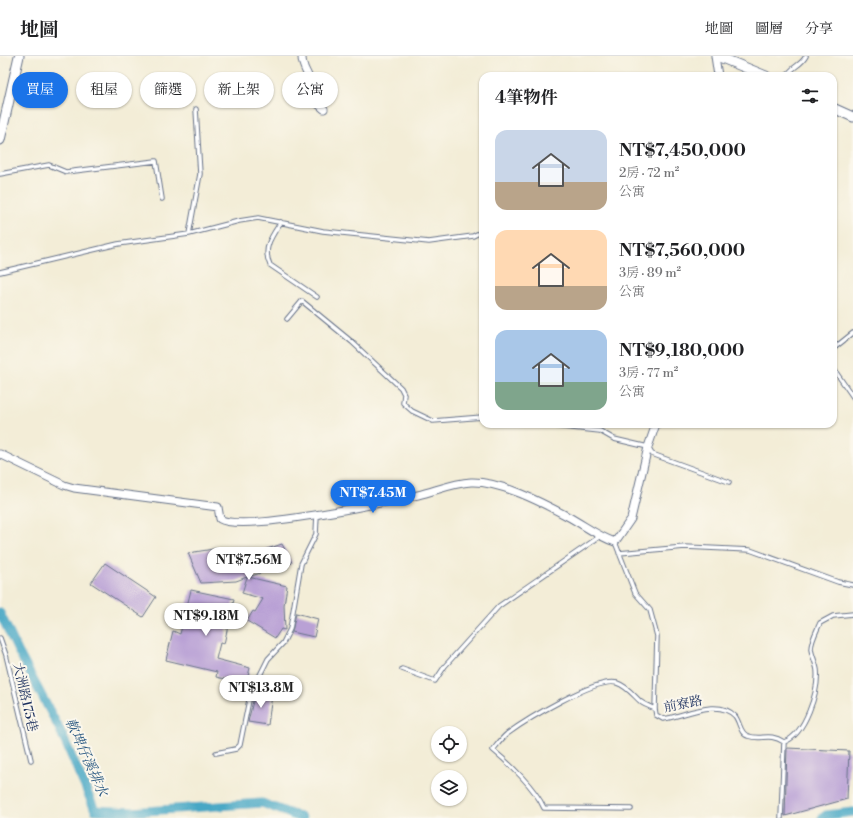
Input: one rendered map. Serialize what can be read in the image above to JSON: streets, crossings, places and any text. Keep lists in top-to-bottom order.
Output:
{
  "streets": {
    "lane": ["大洲路175巷", "前寮路"]
  },
  "water": ["軟埤仔溪排水"],
  "page": {
    "header": "地圖",
    "nav": ["地圖", "圖層", "分享"],
    "chip": [
      "買屋",
      "租屋",
      "篩選",
      "新上架",
      "公寓"
    ],
    "heading": "4筆物件",
    "list": [
      {
        "name": "NT$7,450,000",
        "note": "2房 · 72 m² · 公寓"
      },
      {
        "name": "NT$7,560,000",
        "note": "3房 · 89 m² · 公寓"
      },
      {
        "name": "NT$9,180,000",
        "note": "3房 · 77 m² · 公寓"
      }
    ],
    "price": [
      "NT$7.45M",
      "NT$7.56M",
      "NT$9.18M",
      "NT$13.8M"
    ]
  }
}
